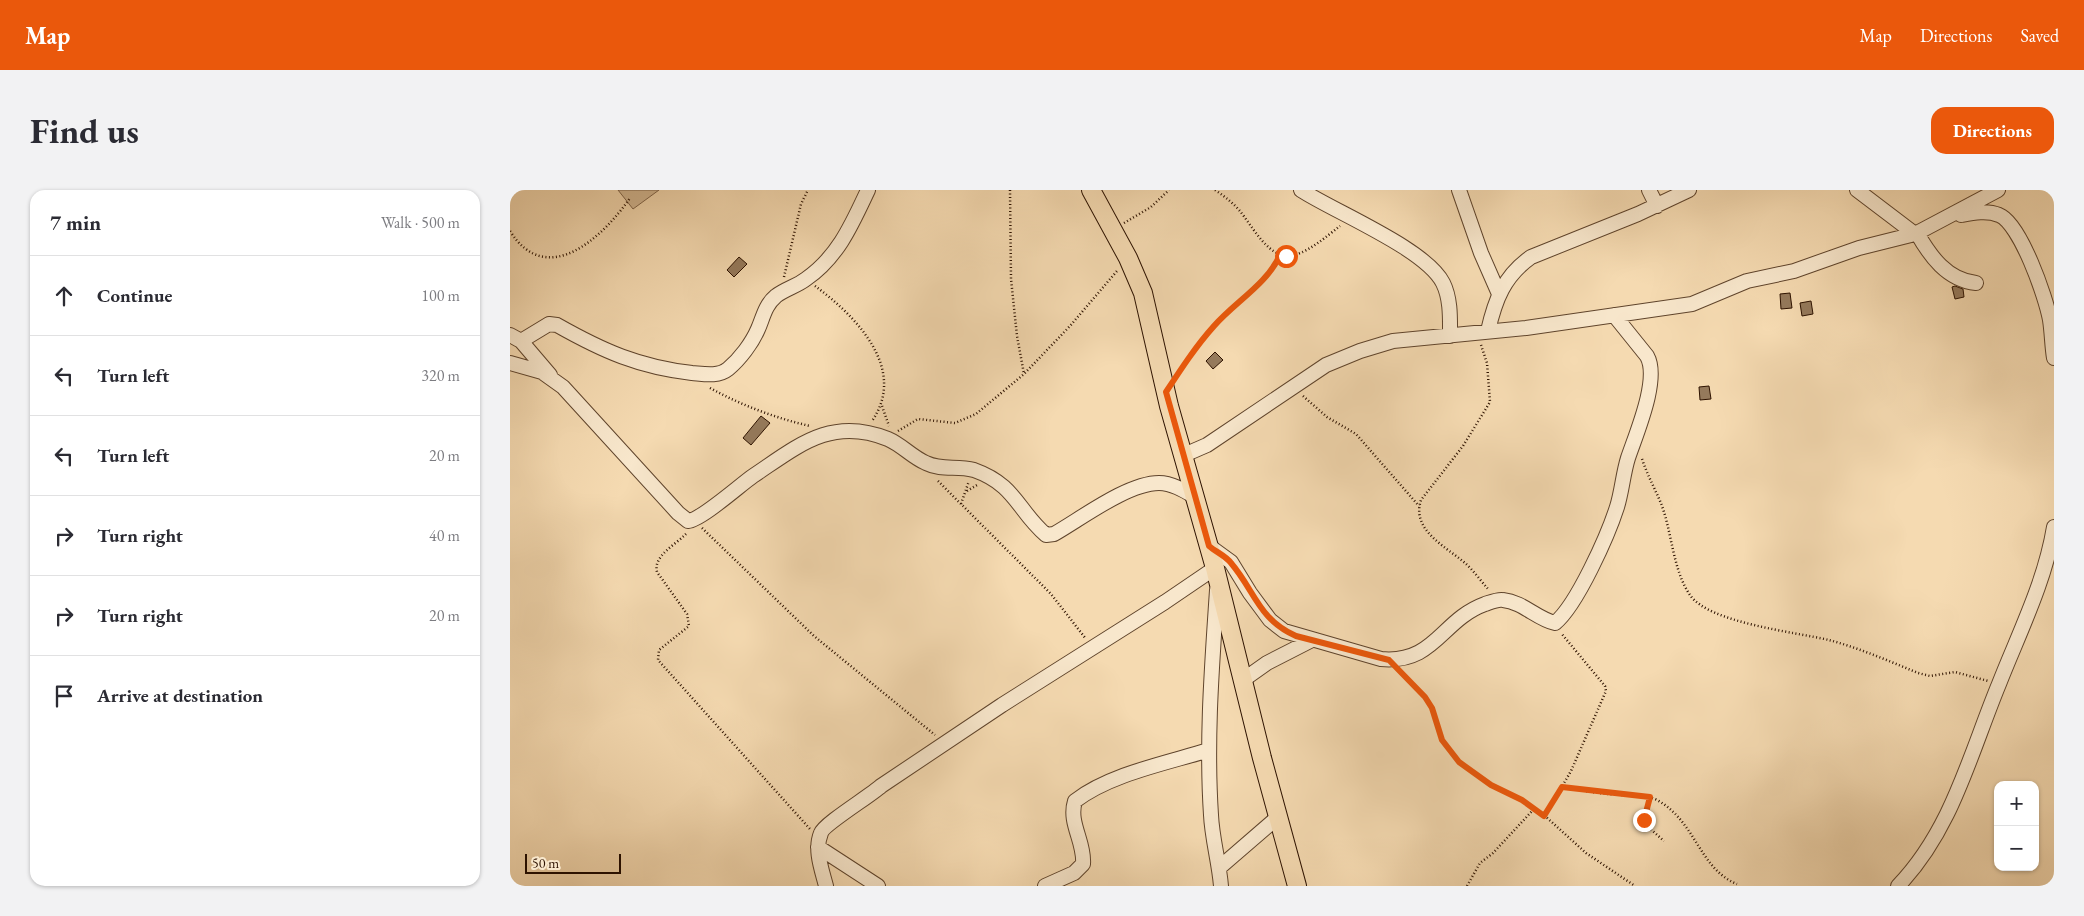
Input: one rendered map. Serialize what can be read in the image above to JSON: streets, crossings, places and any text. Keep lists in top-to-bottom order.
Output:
{
  "scale_bar": "50 m",
  "page": {
    "header": "Map",
    "nav": ["Map", "Directions", "Saved"],
    "buttons": "Directions",
    "title": "Find us",
    "heading": ["7 min", "Walk · 500 m"],
    "list": [
      ["Continue", "100 m"],
      ["Turn left", "320 m"],
      ["Turn left", "20 m"],
      ["Turn right", "40 m"],
      ["Turn right", "20 m"],
      "Arrive at destination"
    ],
    "map_buttons": ["+", "−"],
    "scale": "50 m"
  }
}
